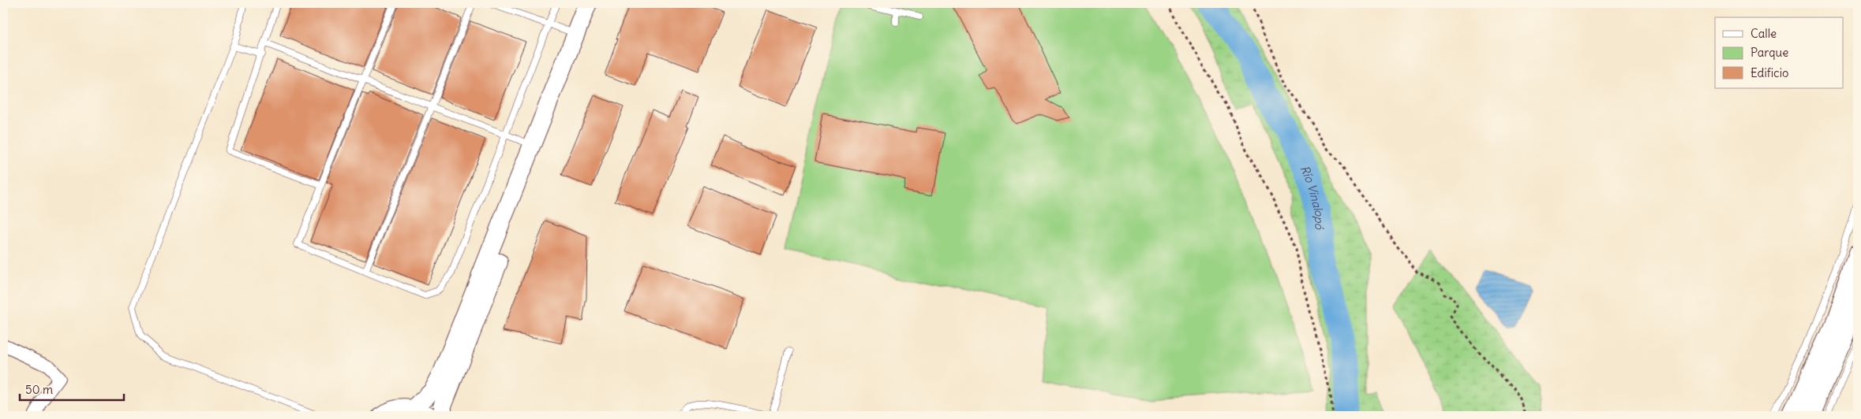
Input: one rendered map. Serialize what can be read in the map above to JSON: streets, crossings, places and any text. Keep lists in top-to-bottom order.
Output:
{
  "water": ["Río Vinalopó"],
  "legend": ["Calle", "Parque", "Edificio"],
  "scale_bar": "50 m"
}
